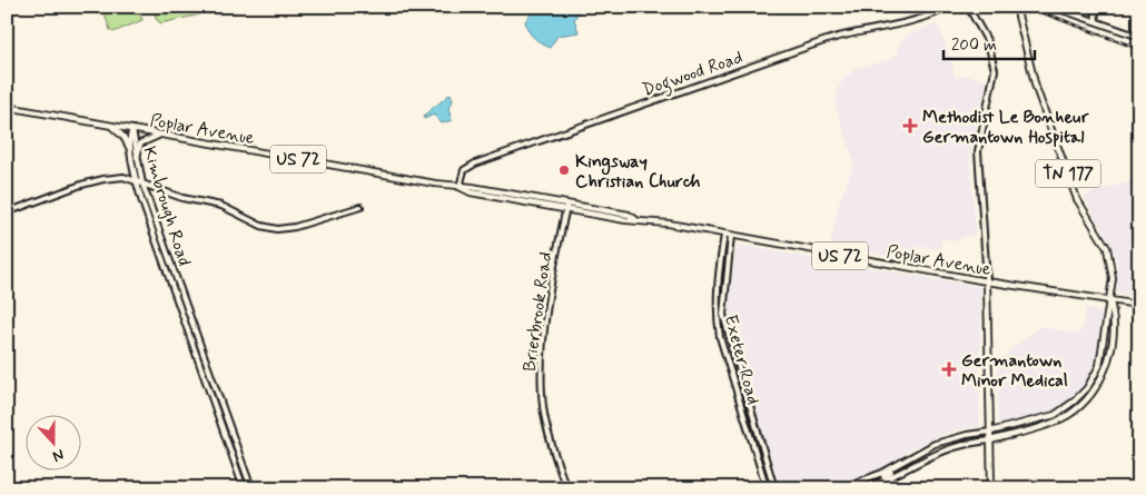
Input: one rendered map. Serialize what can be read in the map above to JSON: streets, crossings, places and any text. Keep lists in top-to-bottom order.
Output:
{
  "streets": {
    "main road": ["Poplar Avenue", "US 72", "TN 177"],
    "street": [
      "Dogwood Road",
      "Kimbrough Road",
      "Brierbrook Road",
      "Exeter Road"
    ]
  },
  "crossings": [
    ["Dogwood Road", "Poplar Avenue"],
    ["Poplar Avenue", "TN 177"],
    ["Poplar Avenue", "Kimbrough Road"],
    ["Poplar Avenue", "Brierbrook Road"],
    ["Poplar Avenue", "Exeter Road"]
  ],
  "places": {
    "health": ["Methodist Le Bonheur Germantown Hospital", "Germantown Minor Medical"],
    "other": ["Kingsway Christian Church"]
  },
  "scale_bar": "200 m",
  "north": "bottom"
}
